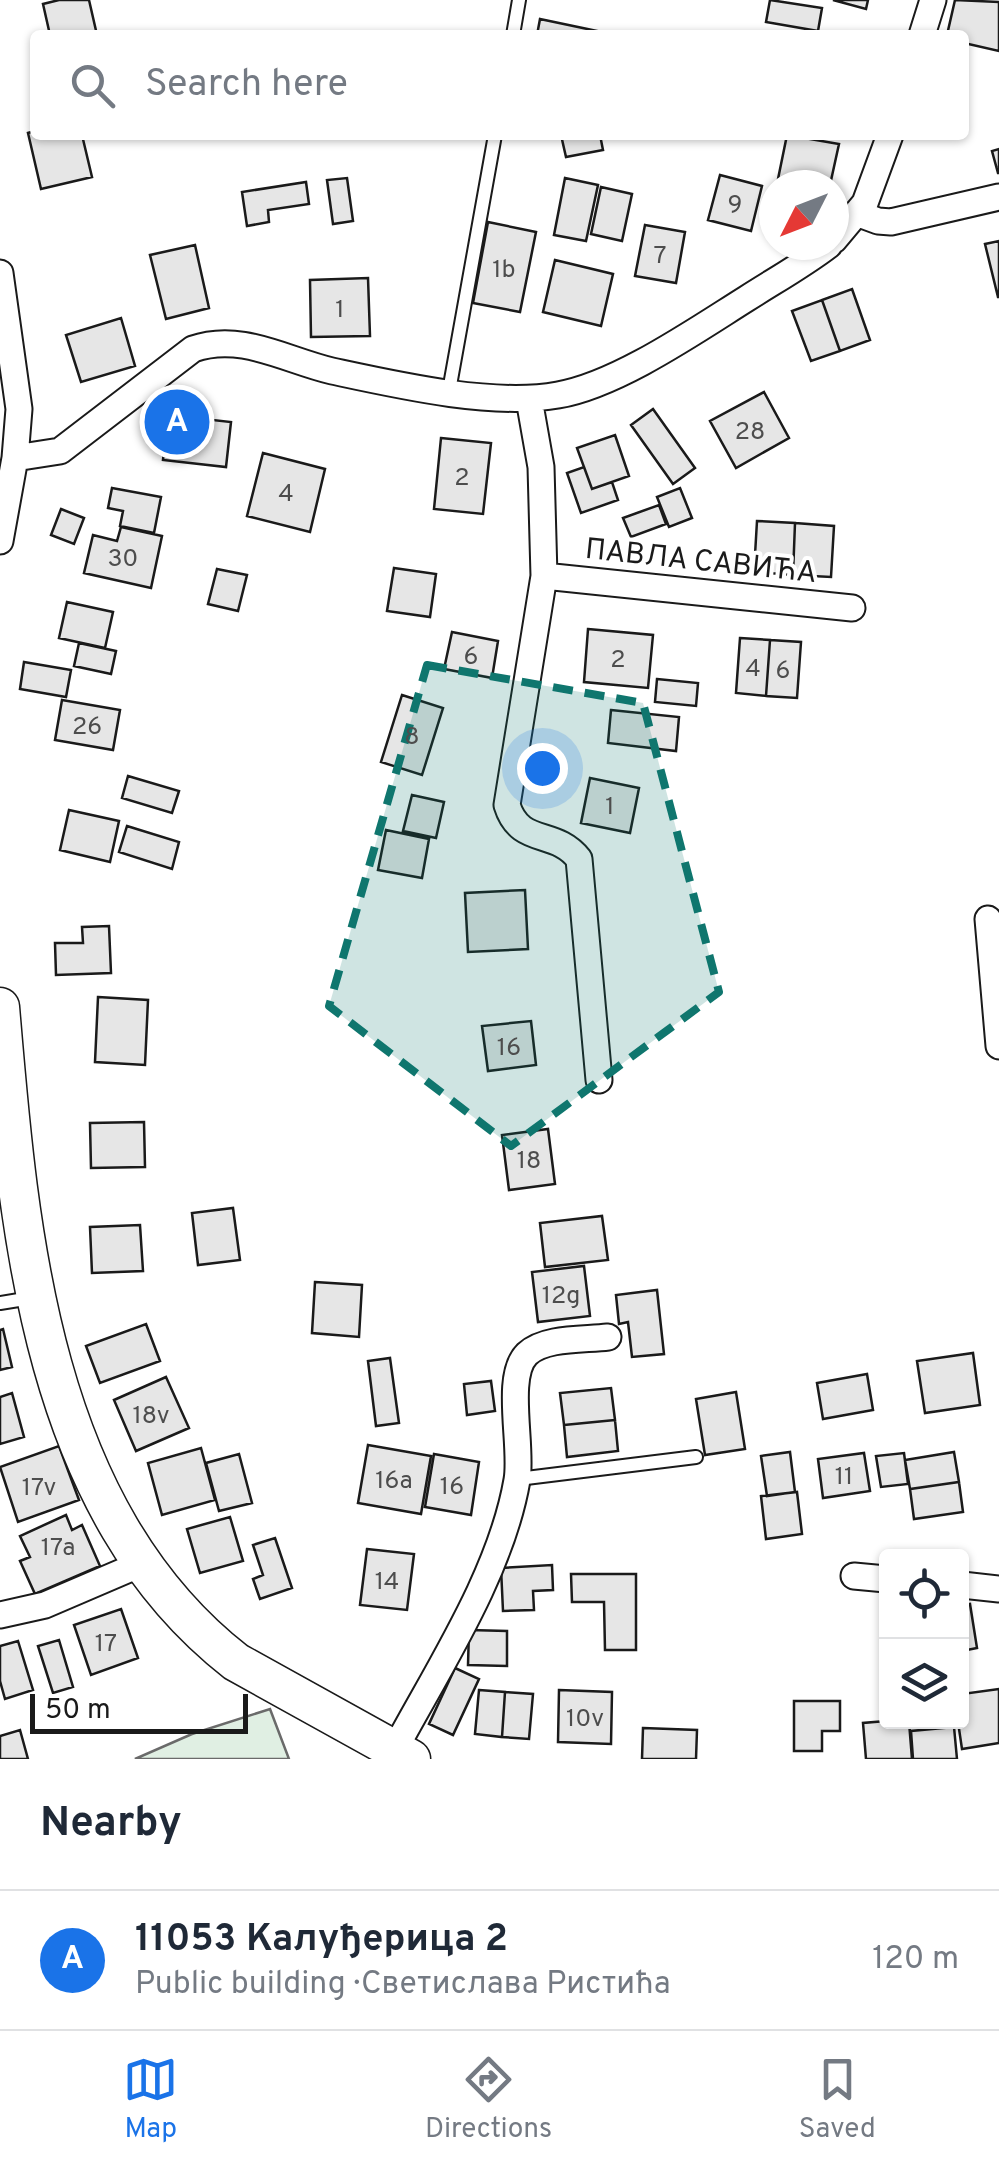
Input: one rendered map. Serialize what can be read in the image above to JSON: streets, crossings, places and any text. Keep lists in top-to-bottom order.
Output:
{
  "streets": {
    "street": ["ПАВЛА САВИЋА"]
  },
  "house_numbers": [
    "9",
    "7",
    "1b",
    "1",
    "28",
    "2",
    "4",
    "30",
    "6",
    "2",
    "4",
    "6",
    "26",
    "8",
    "1",
    "16",
    "18",
    "12g",
    "18v",
    "11",
    "16a",
    "16",
    "17v",
    "17a",
    "14",
    "17",
    "10v"
  ],
  "scale_bar": "50 m",
  "north": "bottom left",
  "page": {
    "search": "Search here",
    "pins": "A",
    "scale": "50 m",
    "heading": "Nearby",
    "list": [
      {
        "mark": "A",
        "name": "11053 Калуђерица 2",
        "note": "Public building · Светислава Ристића",
        "value": "120 m"
      }
    ],
    "nav": ["Map", "Directions", "Saved"]
  }
}
